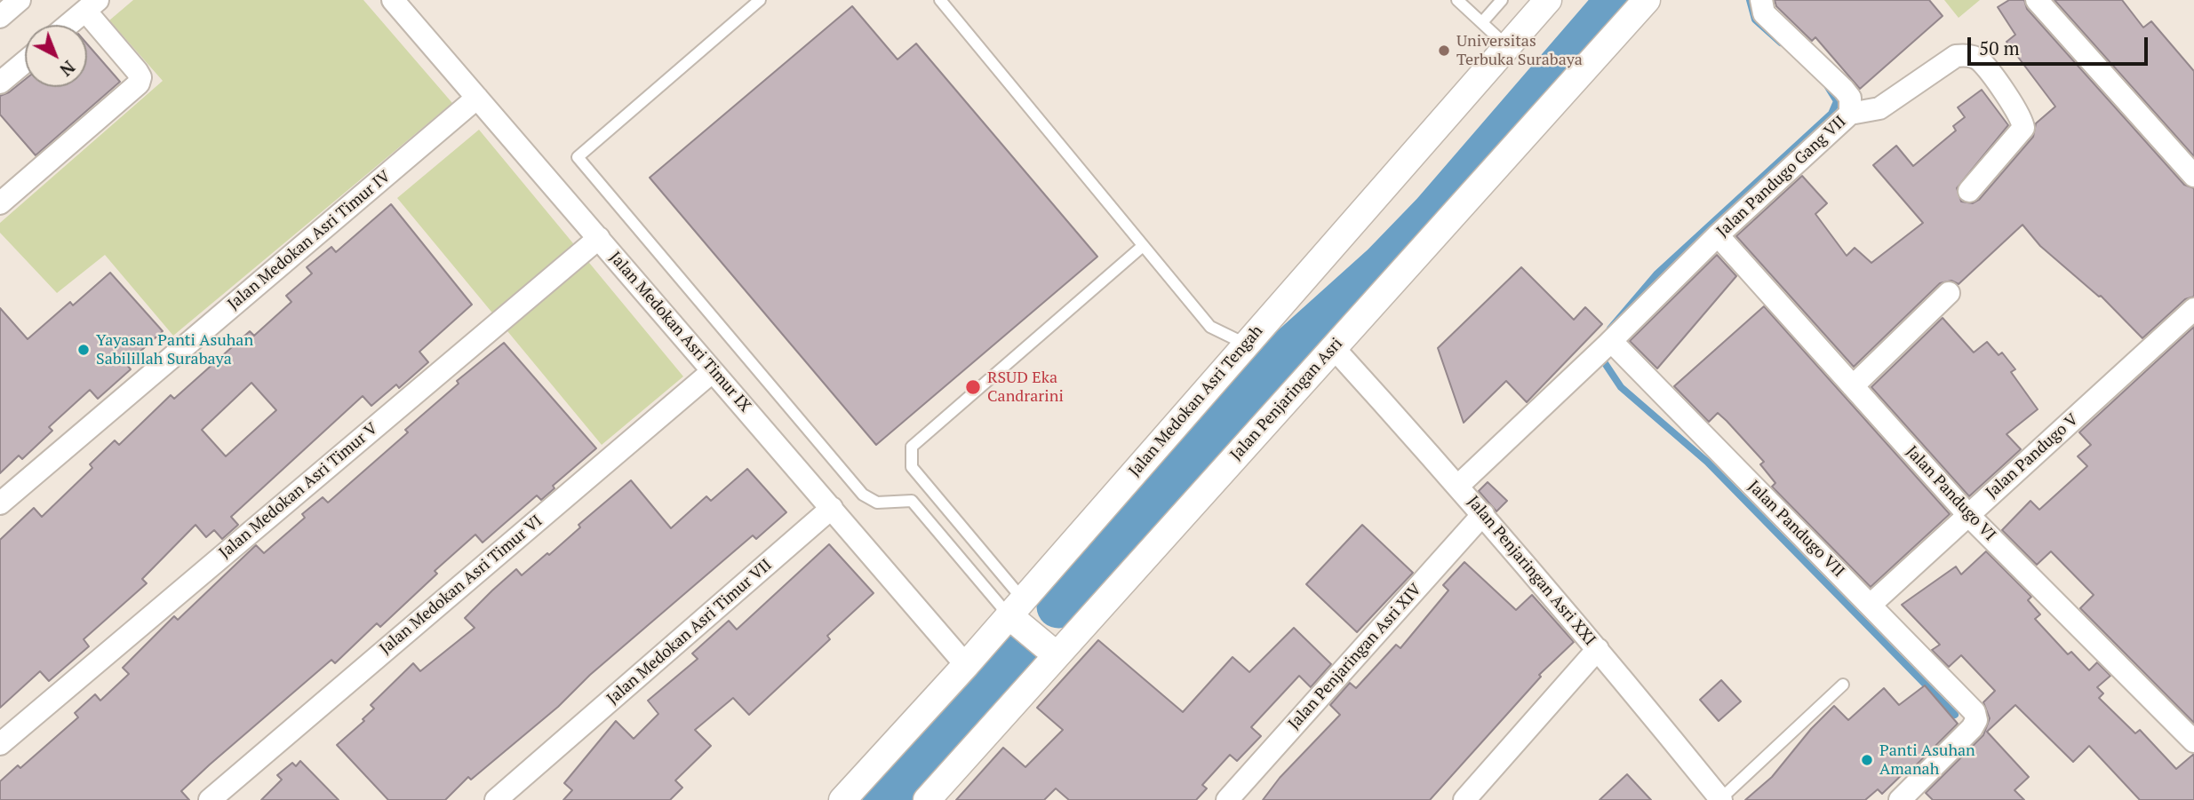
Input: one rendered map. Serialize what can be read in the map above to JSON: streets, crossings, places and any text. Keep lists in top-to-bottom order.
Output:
{
  "streets": {
    "street": [
      "Jalan Pandugo Gang VII",
      "Jalan Medokan Asri Timur IV",
      "Jalan Medokan Asri Timur IX",
      "Jalan Penjaringan Asri",
      "Jalan Medokan Asri Tengah",
      "Jalan Pandugo V",
      "Jalan Medokan Asri Timur V",
      "Jalan Pandugo VI",
      "Jalan Pandugo VII",
      "Jalan Penjaringan Asri XXI",
      "Jalan Medokan Asri Timur VI",
      "Jalan Medokan Asri Timur VII",
      "Jalan Penjaringan Asri XIV"
    ]
  },
  "crossings": [
    ["Jalan Pandugo Gang VII", "Jalan Pandugo VI"],
    ["Jalan Pandugo Gang VII", "Jalan Pandugo VII"],
    ["Jalan Medokan Asri Timur IV", "Jalan Medokan Asri Timur IX"],
    ["Jalan Medokan Asri Timur IX", "Jalan Medokan Asri Tengah"],
    ["Jalan Medokan Asri Timur IX", "Jalan Medokan Asri Timur V"],
    ["Jalan Medokan Asri Timur IX", "Jalan Medokan Asri Timur VI"],
    ["Jalan Medokan Asri Timur IX", "Jalan Medokan Asri Timur VII"],
    ["Jalan Penjaringan Asri", "Jalan Penjaringan Asri XXI"],
    ["Jalan Pandugo V", "Jalan Pandugo VI"],
    ["Jalan Pandugo V", "Jalan Pandugo VII"],
    ["Jalan Penjaringan Asri XXI", "Jalan Penjaringan Asri XIV"]
  ],
  "places": [
    "Universitas Terbuka Surabaya",
    "Yayasan Panti Asuhan Sabilillah Surabaya",
    "RSUD Eka Candrarini",
    "Panti Asuhan Amanah"
  ],
  "scale_bar": "50 m",
  "north": "bottom right"
}
